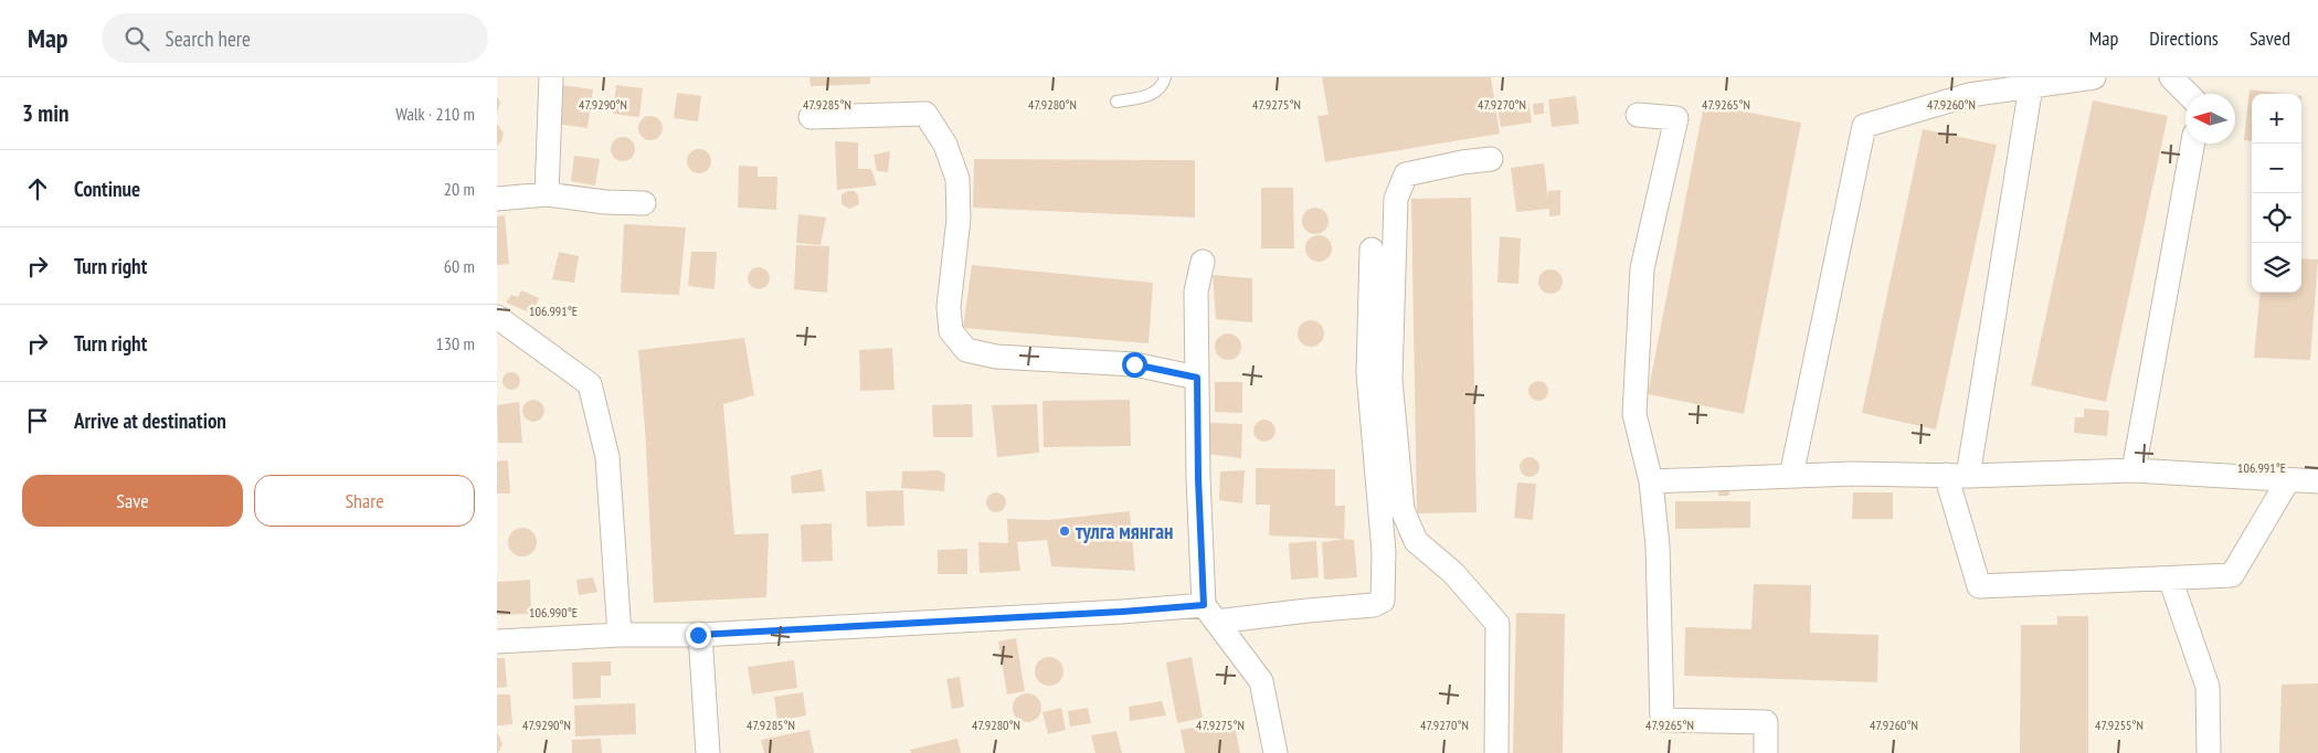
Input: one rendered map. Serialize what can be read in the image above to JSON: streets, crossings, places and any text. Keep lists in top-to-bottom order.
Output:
{
  "places": ["тулга мянган"],
  "north": "left",
  "page": {
    "header": "Map",
    "search": "Search here",
    "nav": ["Map", "Directions", "Saved"],
    "heading": ["3 min", "Walk · 210 m"],
    "map_buttons": ["+", "−"],
    "list": [
      ["Continue", "20 m"],
      ["Turn right", "60 m"],
      ["Turn right", "130 m"],
      "Arrive at destination"
    ],
    "buttons": ["Save", "Share"]
  },
  "coordinates": [
    "47.9290°N",
    "47.9285°N",
    "47.9280°N",
    "47.9275°N",
    "47.9270°N",
    "47.9265°N",
    "47.9260°N",
    "106.991°E",
    "106.990°E",
    "47.9255°N"
  ]
}
